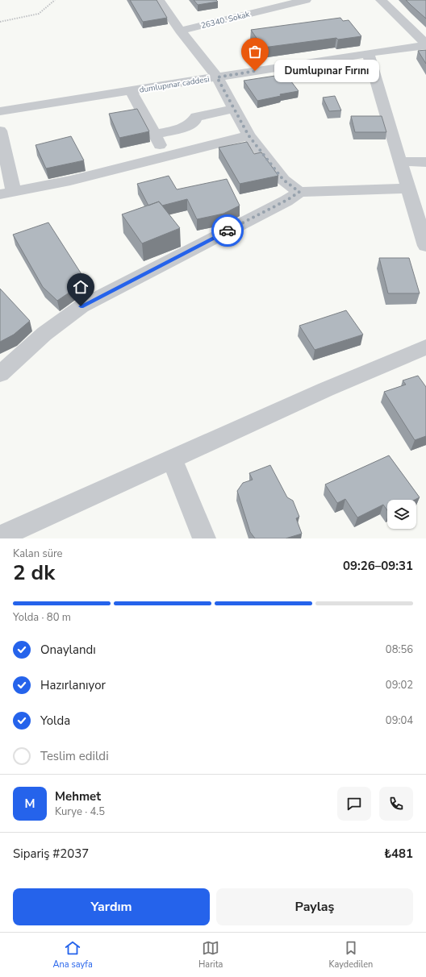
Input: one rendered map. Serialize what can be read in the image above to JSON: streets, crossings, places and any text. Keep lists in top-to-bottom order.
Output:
{
  "streets": {
    "street": ["26340. Sokak", "dumlupınar caddesi"]
  },
  "places": ["Dumlupınar Fırını"],
  "page": {
    "bubble": "Dumlupınar Fırını",
    "heading": ["2 dk", "Kalan süre", "09:26–09:31"],
    "panel": [
      "Mehmet",
      "Kurye · 4.5",
      "Sipariş #2037",
      "₺481"
    ],
    "bar": "Yolda · 80 m",
    "list": [
      ["Onaylandı", "08:56"],
      ["Hazırlanıyor", "09:02"],
      ["Yolda", "09:04"],
      "Teslim edildi"
    ],
    "round": "M",
    "buttons": ["Yardım", "Paylaş"],
    "tabs": ["Ana sayfa", "Harita", "Kaydedilen"]
  }
}
